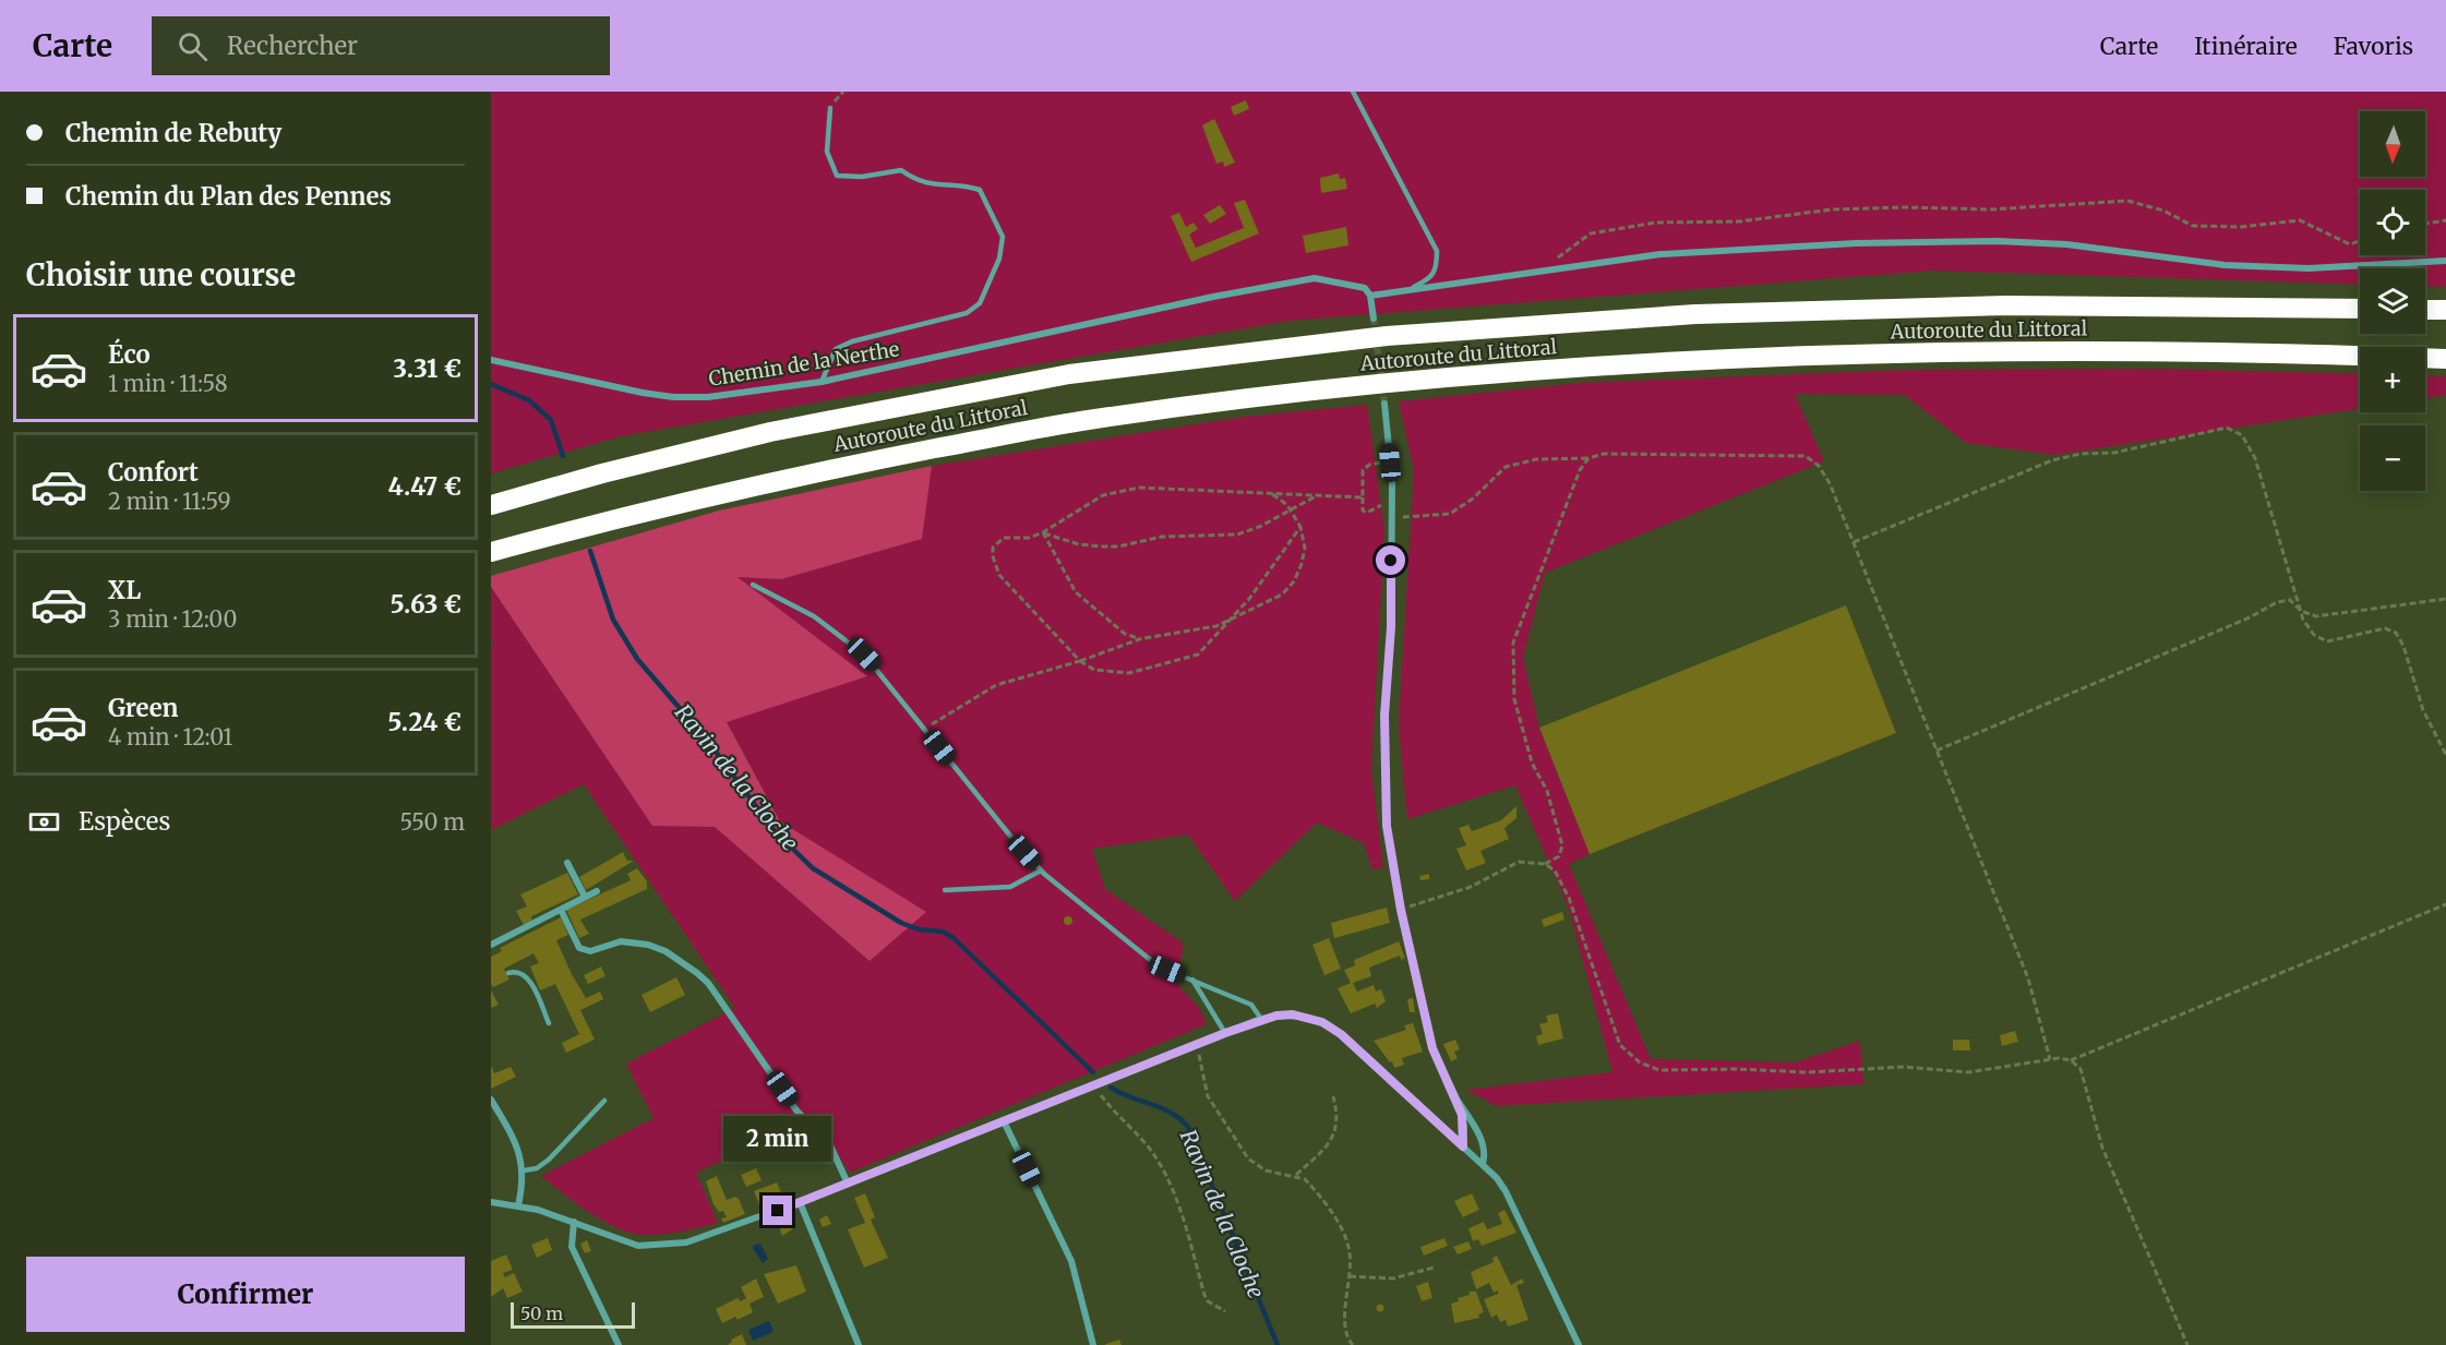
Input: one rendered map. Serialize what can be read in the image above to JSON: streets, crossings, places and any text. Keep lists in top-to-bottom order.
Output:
{
  "streets": {
    "highway": ["Autoroute du Littoral"],
    "street": ["Chemin de la Nerthe"]
  },
  "water": ["Ravin de la Cloche"],
  "scale_bar": "50 m",
  "north": "bottom",
  "page": {
    "header": "Carte",
    "search": "Rechercher",
    "nav": ["Carte", "Itinéraire", "Favoris"],
    "banner": ["Chemin de Rebuty", "Chemin du Plan des Pennes"],
    "map_buttons": ["+", "−"],
    "heading": "Choisir une course",
    "list": [
      {
        "name": "Éco",
        "note": "1 min · 11:58",
        "value": "3.31 €"
      },
      {
        "name": "Confort",
        "note": "2 min · 11:59",
        "value": "4.47 €"
      },
      {
        "name": "XL",
        "note": "3 min · 12:00",
        "value": "5.63 €"
      },
      {
        "name": "Green",
        "note": "4 min · 12:01",
        "value": "5.24 €"
      }
    ],
    "pay": ["Espèces", "550 m"],
    "bubble": "2 min",
    "buttons": "Confirmer",
    "scale": "50 m"
  }
}
